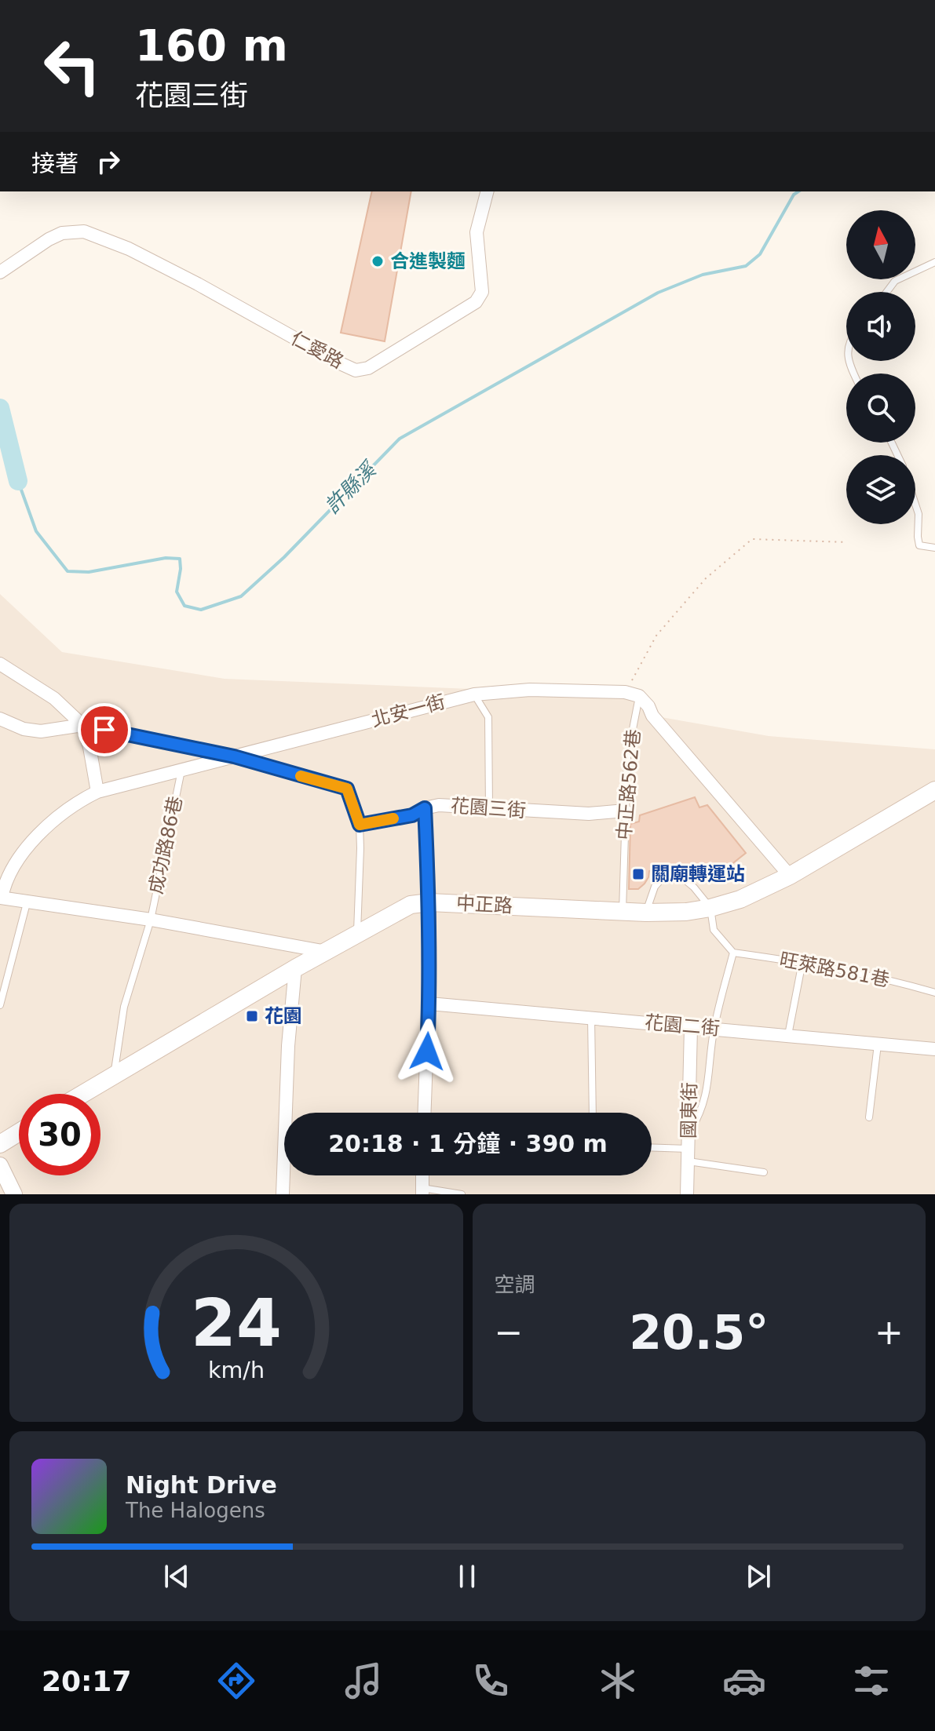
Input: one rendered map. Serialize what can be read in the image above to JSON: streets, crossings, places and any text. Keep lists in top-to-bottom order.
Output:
{
  "streets": {
    "main road": ["中正路"],
    "street": [
      "仁愛路",
      "北安一街",
      "花園三街",
      "花園二街",
      "國東街"
    ],
    "lane": ["中正路562巷", "成功路86巷", "旺萊路581巷"]
  },
  "crossings": [
    ["北安一街", "中正路562巷"],
    ["北安一街", "成功路86巷"],
    ["中正路562巷", "花園三街"],
    ["中正路562巷", "中正路"],
    ["成功路86巷", "中正路"],
    ["花園二街", "國東街"]
  ],
  "water": ["許縣溪"],
  "places": {
    "other": ["合進製麵"],
    "transit": ["關廟轉運站", "花園"]
  },
  "north": "top",
  "page": {
    "turn": ["160 m", "花園三街"],
    "then": "接著",
    "limit": "30",
    "trip": "20:18 · 1 分鐘 · 390 m",
    "tile": "空調",
    "heat": ["−", "20.5°", "+"],
    "song": ["Night Drive", "The Halogens"],
    "tabs": "20:17",
    "gauge": ["24", "km/h"]
  }
}
